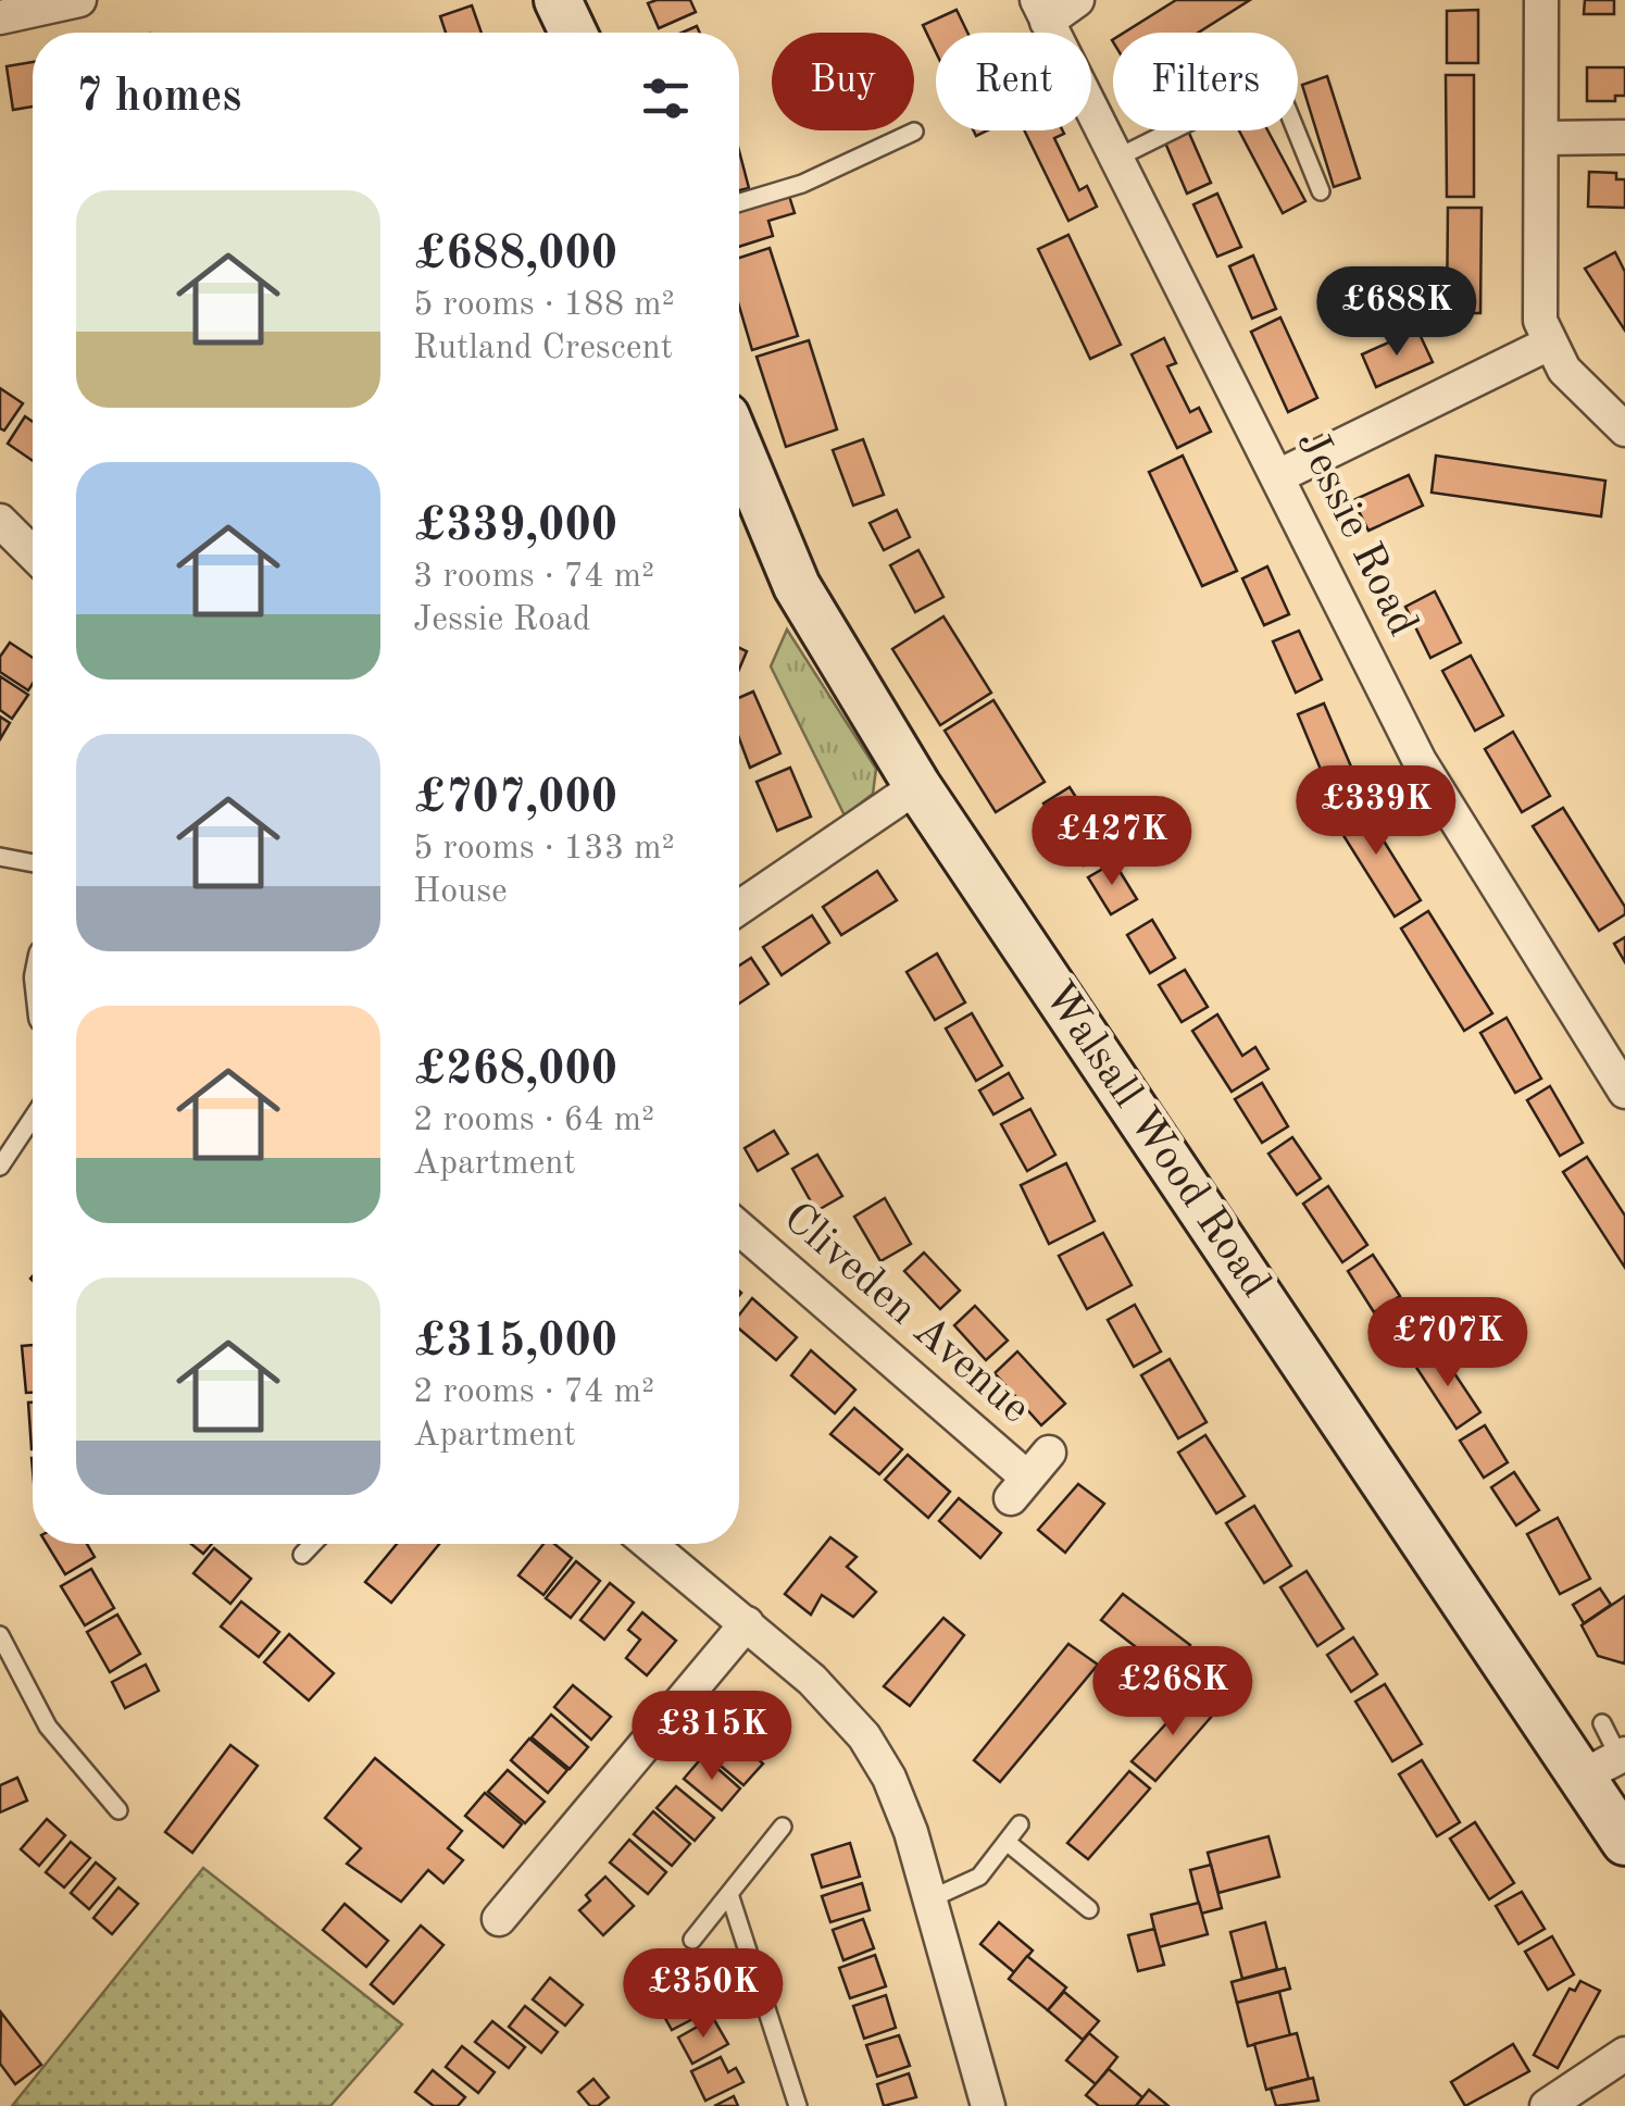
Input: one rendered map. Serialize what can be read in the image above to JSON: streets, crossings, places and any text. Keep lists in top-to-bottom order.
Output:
{
  "streets": {
    "street": ["Jessie Road", "Walsall Wood Road", "Cliveden Avenue"]
  },
  "page": {
    "chip": ["Buy", "Rent", "Filters"],
    "heading": "7 homes",
    "list": [
      {
        "name": "£688,000",
        "note": "5 rooms · 188 m² · Rutland Crescent"
      },
      {
        "name": "£339,000",
        "note": "3 rooms · 74 m² · Jessie Road"
      },
      {
        "name": "£707,000",
        "note": "5 rooms · 133 m² · House"
      },
      {
        "name": "£268,000",
        "note": "2 rooms · 64 m² · Apartment"
      },
      {
        "name": "£315,000",
        "note": "2 rooms · 74 m² · Apartment"
      }
    ],
    "price": [
      "£688K",
      "£339K",
      "£427K",
      "£707K",
      "£268K",
      "£315K",
      "£350K"
    ]
  }
}
